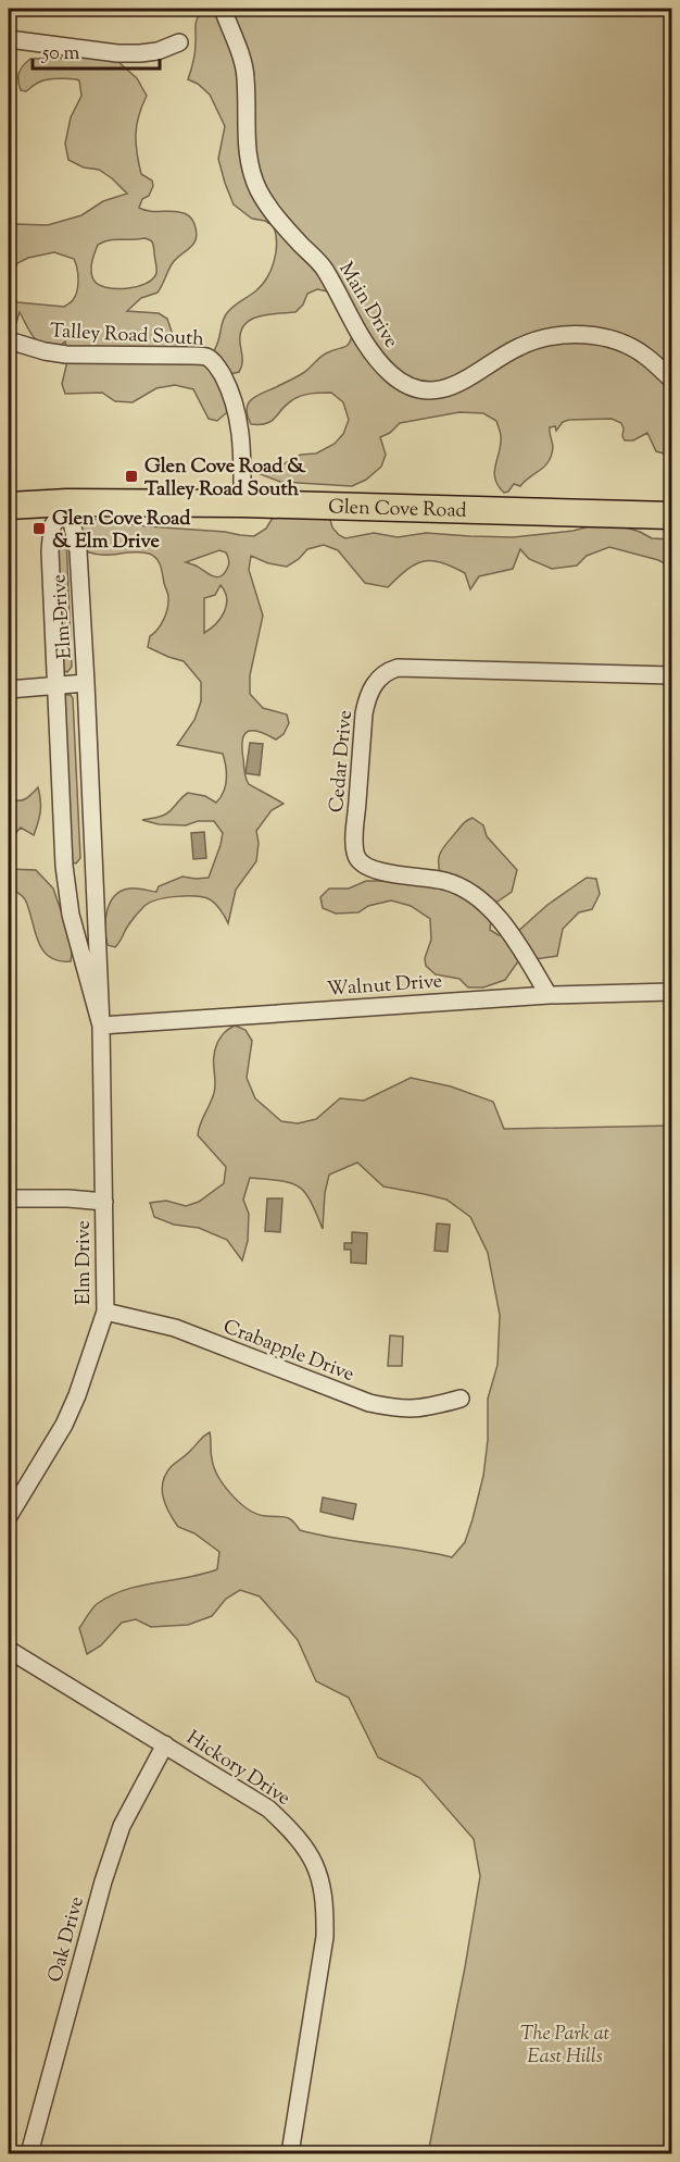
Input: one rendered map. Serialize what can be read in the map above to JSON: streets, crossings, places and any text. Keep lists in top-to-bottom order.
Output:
{
  "streets": {
    "main road": ["Glen Cove Road"],
    "street": [
      "Main Drive",
      "Talley Road South",
      "Elm Drive",
      "Cedar Drive",
      "Walnut Drive",
      "Crabapple Drive",
      "Hickory Drive",
      "Oak Drive"
    ]
  },
  "crossings": [
    ["Talley Road South", "Glen Cove Road"],
    ["Glen Cove Road", "Elm Drive"],
    ["Elm Drive", "Walnut Drive"],
    ["Elm Drive", "Crabapple Drive"],
    ["Cedar Drive", "Walnut Drive"],
    ["Hickory Drive", "Oak Drive"]
  ],
  "parks": ["The Park at East Hills"],
  "places": {
    "transit": ["Glen Cove Road & Talley Road South", "Glen Cove Road & Elm Drive"]
  },
  "scale_bar": "50 m"
}
